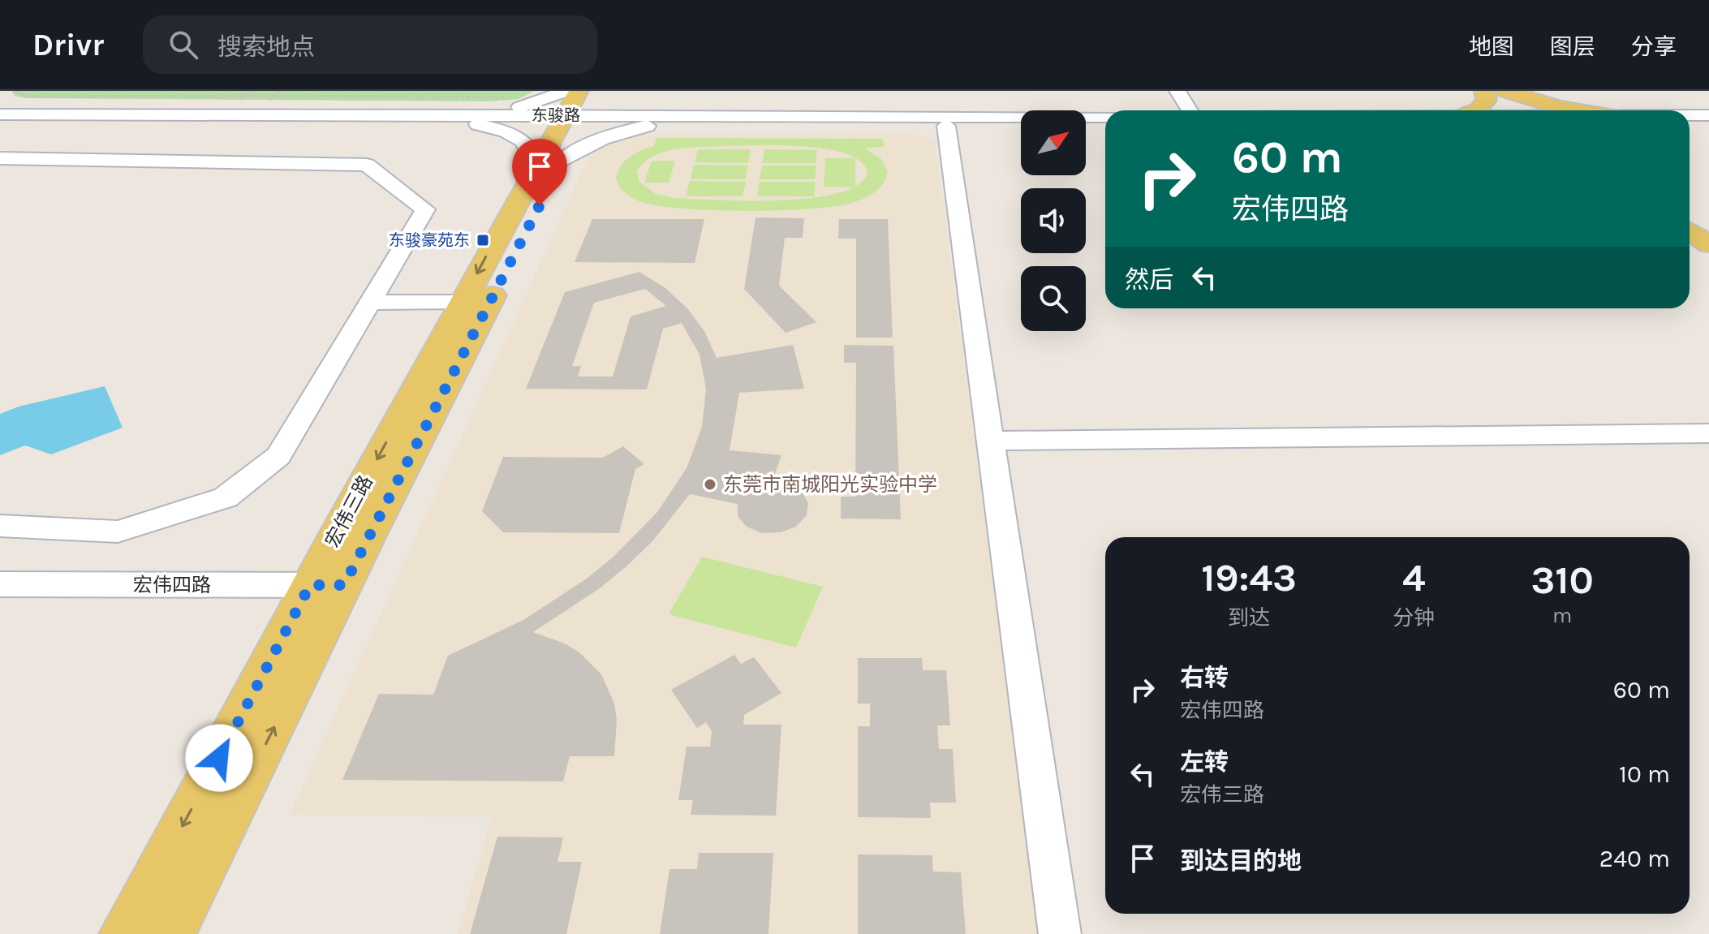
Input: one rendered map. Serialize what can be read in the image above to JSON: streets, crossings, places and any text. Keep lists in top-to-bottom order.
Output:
{
  "streets": {
    "main road": ["宏伟三路"],
    "street": ["东骏路", "宏伟四路"]
  },
  "crossings": [
    ["东骏路", "宏伟三路"],
    ["宏伟三路", "宏伟四路"]
  ],
  "places": {
    "transit": ["东骏豪苑东"],
    "other": ["东莞市南城阳光实验中学"]
  },
  "north": "top right",
  "page": {
    "header": "Drivr",
    "search": "搜索地点",
    "nav": ["地图", "图层", "分享"],
    "turn": ["60 m", "宏伟四路"],
    "then": "然后",
    "eta": [
      "19:43",
      "到达",
      "4",
      "分钟",
      "310",
      "m"
    ],
    "list": [
      {
        "name": "右转",
        "note": "宏伟四路",
        "value": "60 m"
      },
      {
        "name": "左转",
        "note": "宏伟三路",
        "value": "10 m"
      },
      {
        "name": "到达目的地",
        "value": "240 m"
      }
    ]
  }
}
